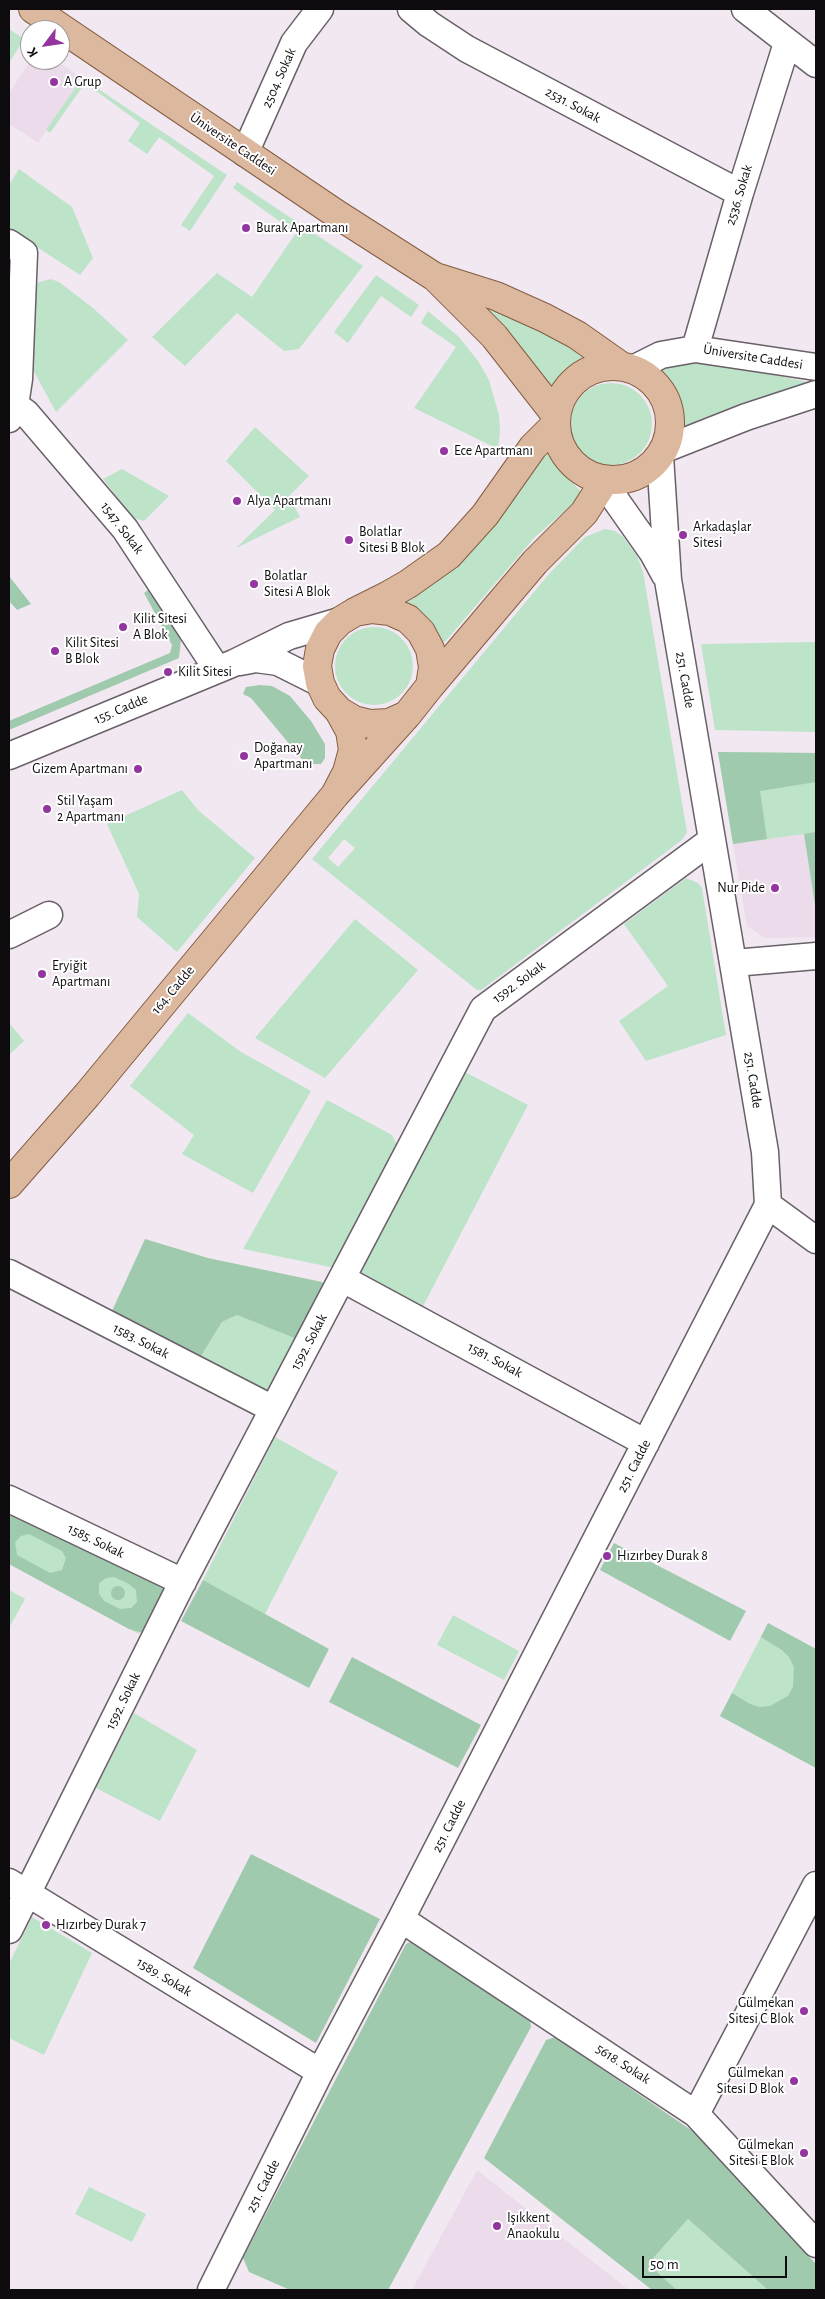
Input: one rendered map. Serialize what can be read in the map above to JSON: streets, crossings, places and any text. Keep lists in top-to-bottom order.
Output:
{
  "streets": {
    "main road": ["Üniversite Caddesi", "164. Cadde"],
    "street": [
      "2504. Sokak",
      "2531. Sokak",
      "2536. Sokak",
      "1547. Sokak",
      "251. Cadde",
      "155. Cadde",
      "1592. Sokak",
      "1583. Sokak",
      "1581. Sokak",
      "1585. Sokak",
      "1589. Sokak",
      "5618. Sokak"
    ]
  },
  "crossings": [
    ["2504. Sokak", "Üniversite Caddesi"],
    ["2531. Sokak", "2536. Sokak"],
    ["Üniversite Caddesi", "2536. Sokak"],
    ["Üniversite Caddesi", "251. Cadde"],
    ["1547. Sokak", "155. Cadde"],
    ["251. Cadde", "1592. Sokak"],
    ["251. Cadde", "1581. Sokak"],
    ["251. Cadde", "1589. Sokak"],
    ["251. Cadde", "5618. Sokak"],
    ["155. Cadde", "164. Cadde"],
    ["1592. Sokak", "1583. Sokak"],
    ["1592. Sokak", "1581. Sokak"],
    ["1592. Sokak", "1585. Sokak"],
    ["1592. Sokak", "1589. Sokak"]
  ],
  "places": [
    "A Grup",
    "Burak Apartmanı",
    "Ece Apartmanı",
    "Alya Apartmanı",
    "Arkadaşlar Sitesi",
    "Bolatlar Sitesi B Blok",
    "Bolatlar Sitesi A Blok",
    "Kilit Sitesi A Blok",
    "Kilit Sitesi B Blok",
    "Kilit Sitesi",
    "Doğanay Apartmanı",
    "Gizem Apartmanı",
    "Stil Yaşam 2 Apartmanı",
    "Nur Pide",
    "Eryiğit Apartmanı",
    "Hızırbey Durak 8",
    "Hızırbey Durak 7",
    "Gülmekan Sitesi C Blok",
    "Gülmekan Sitesi D Blok",
    "Gülmekan Sitesi E Blok",
    "Işıkkent Anaokulu"
  ],
  "scale_bar": "50 m",
  "north": "bottom left"
}
